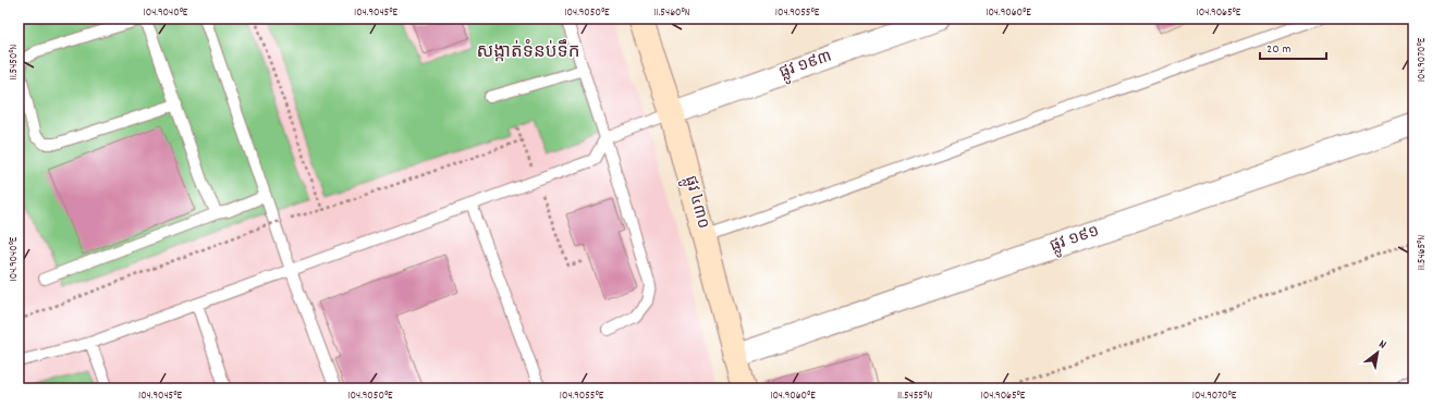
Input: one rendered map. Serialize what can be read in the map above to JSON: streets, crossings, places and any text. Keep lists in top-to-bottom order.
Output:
{
  "streets": {
    "street": ["ផ្លូវ ១៩៣", "ផ្លូវ ៤៣០", "ផ្លូវ ១៩១"]
  },
  "crossings": [
    ["ផ្លូវ ១៩៣", "ផ្លូវ ៤៣០"],
    ["ផ្លូវ ៤៣០", "ផ្លូវ ១៩១"]
  ],
  "districts": ["សង្កាត់ទំនប់ទឹក"],
  "scale_bar": "20 m",
  "north": "top right",
  "coordinates": [
    "104.9040°E",
    "104.9045°E",
    "104.9050°E",
    "11.5460°N",
    "104.9055°E",
    "104.9060°E",
    "104.9065°E",
    "104.9070°E",
    "11.5450°N",
    "11.5465°N",
    "11.5455°N"
  ]
}
